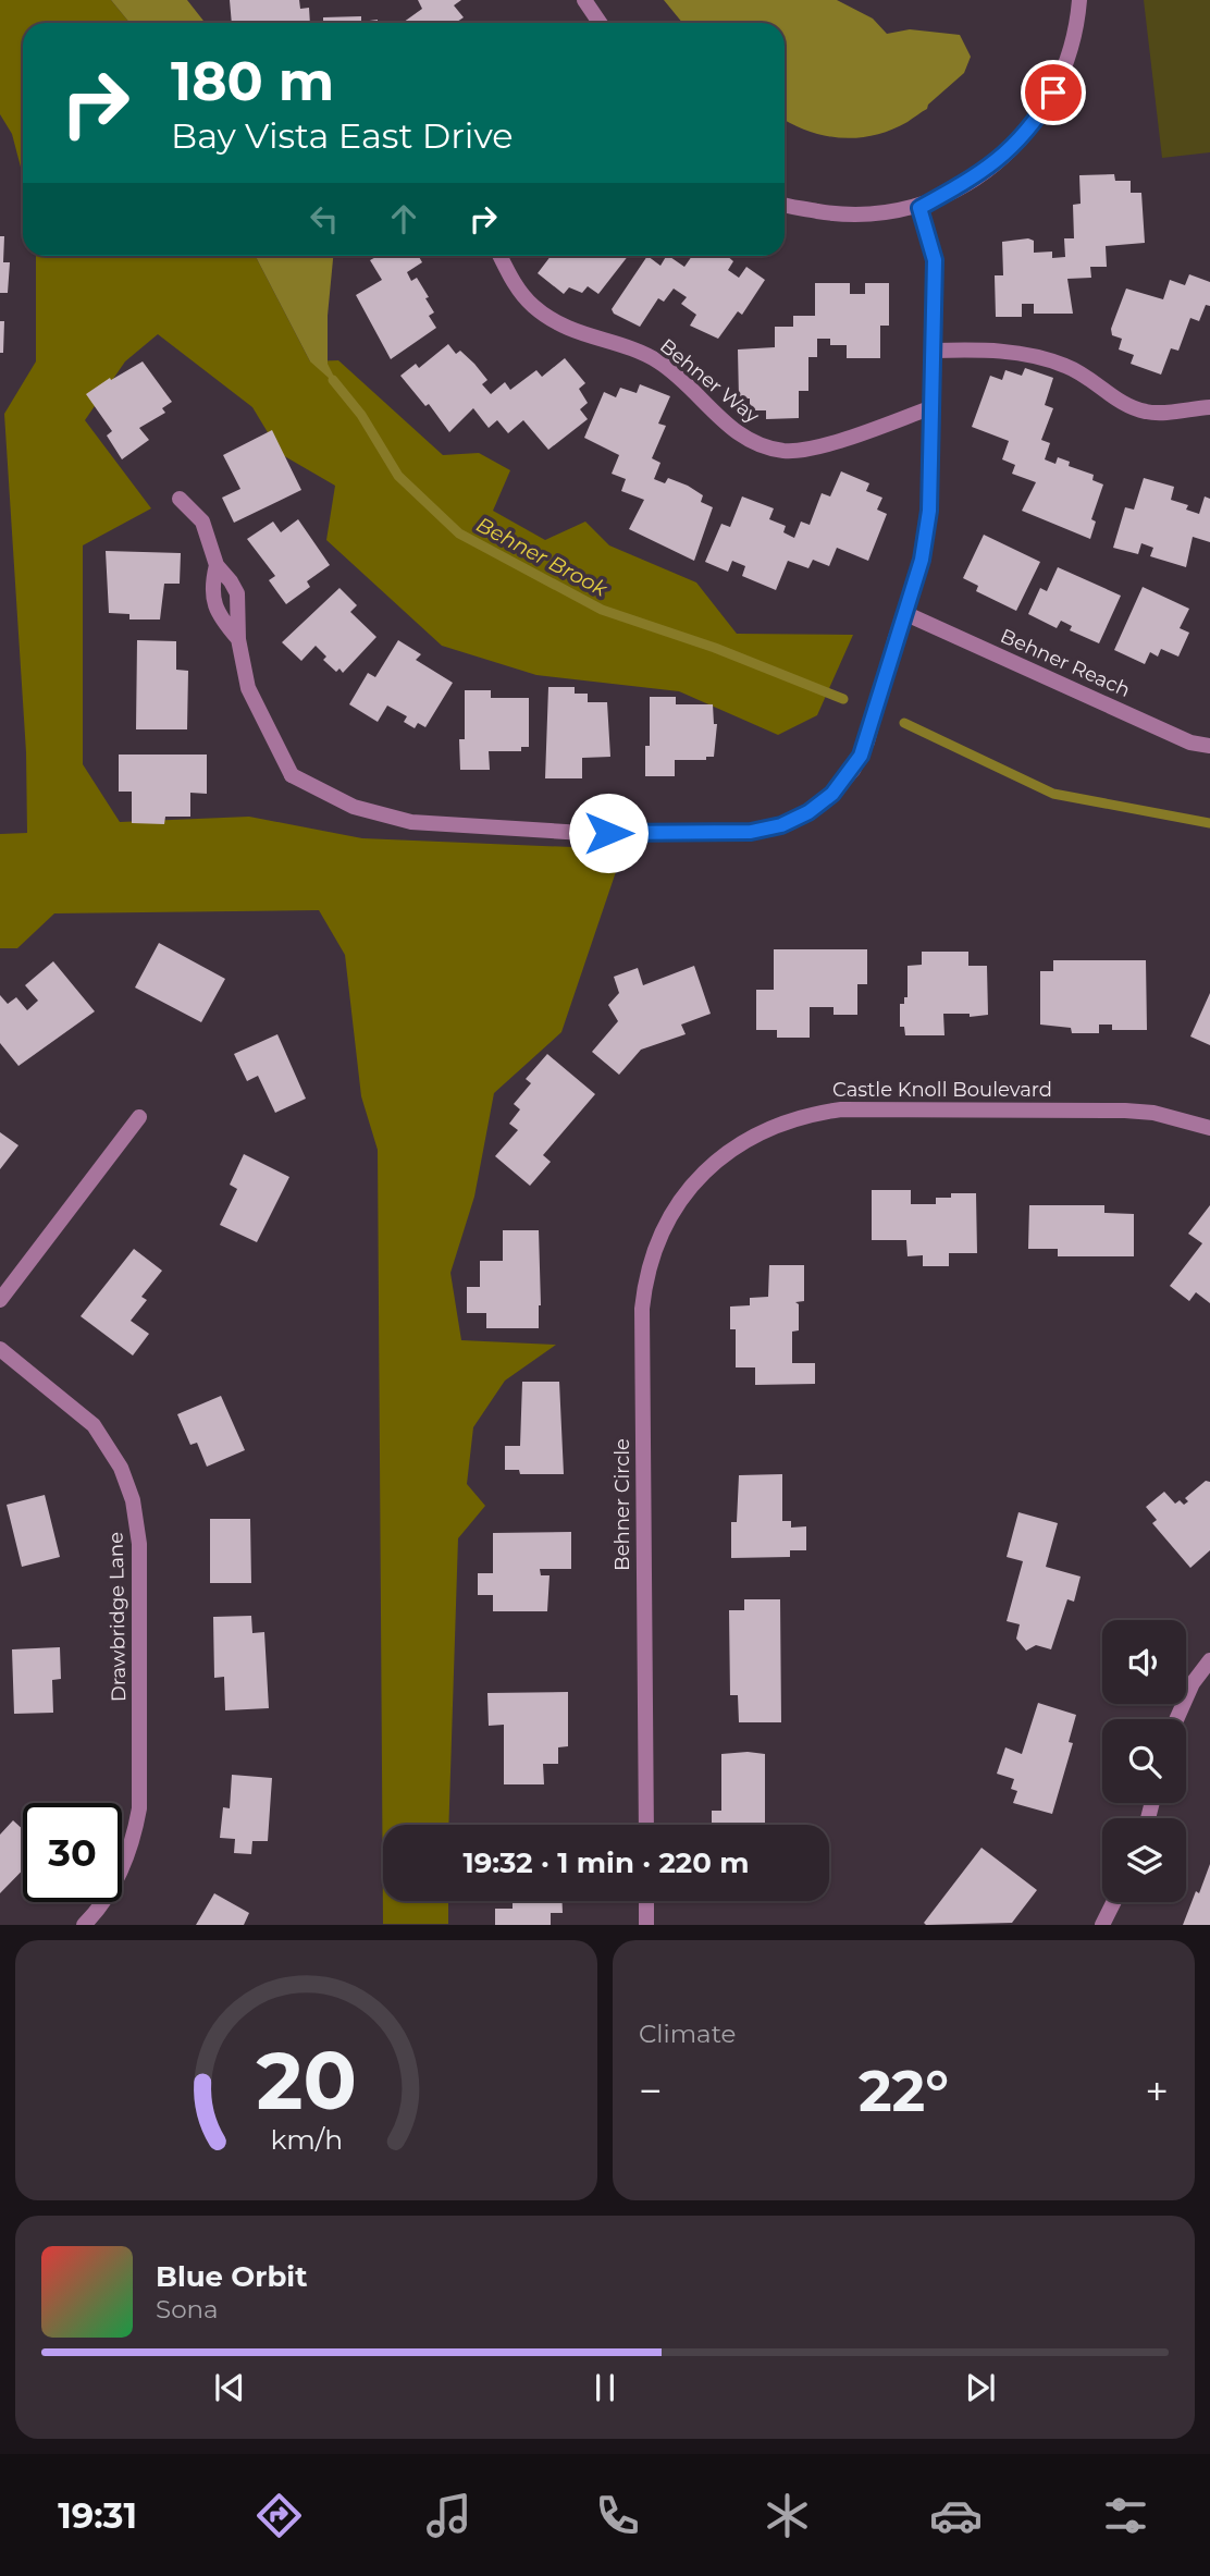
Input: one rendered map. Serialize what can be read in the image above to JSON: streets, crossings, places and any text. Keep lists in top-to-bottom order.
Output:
{
  "streets": {
    "street": [
      "Behner Way",
      "Behner Reach",
      "Castle Knoll Boulevard",
      "Behner Circle",
      "Drawbridge Lane"
    ]
  },
  "crossings": [
    ["Castle Knoll Boulevard", "Behner Circle"]
  ],
  "water": ["Behner Brook"],
  "page": {
    "turn": ["180 m", "Bay Vista East Drive"],
    "limit": "30",
    "trip": "19:32 · 1 min · 220 m",
    "tile": "Climate",
    "heat": ["−", "22°", "+"],
    "song": ["Blue Orbit", "Sona"],
    "tabs": "19:31",
    "gauge": ["20", "km/h"]
  }
}
